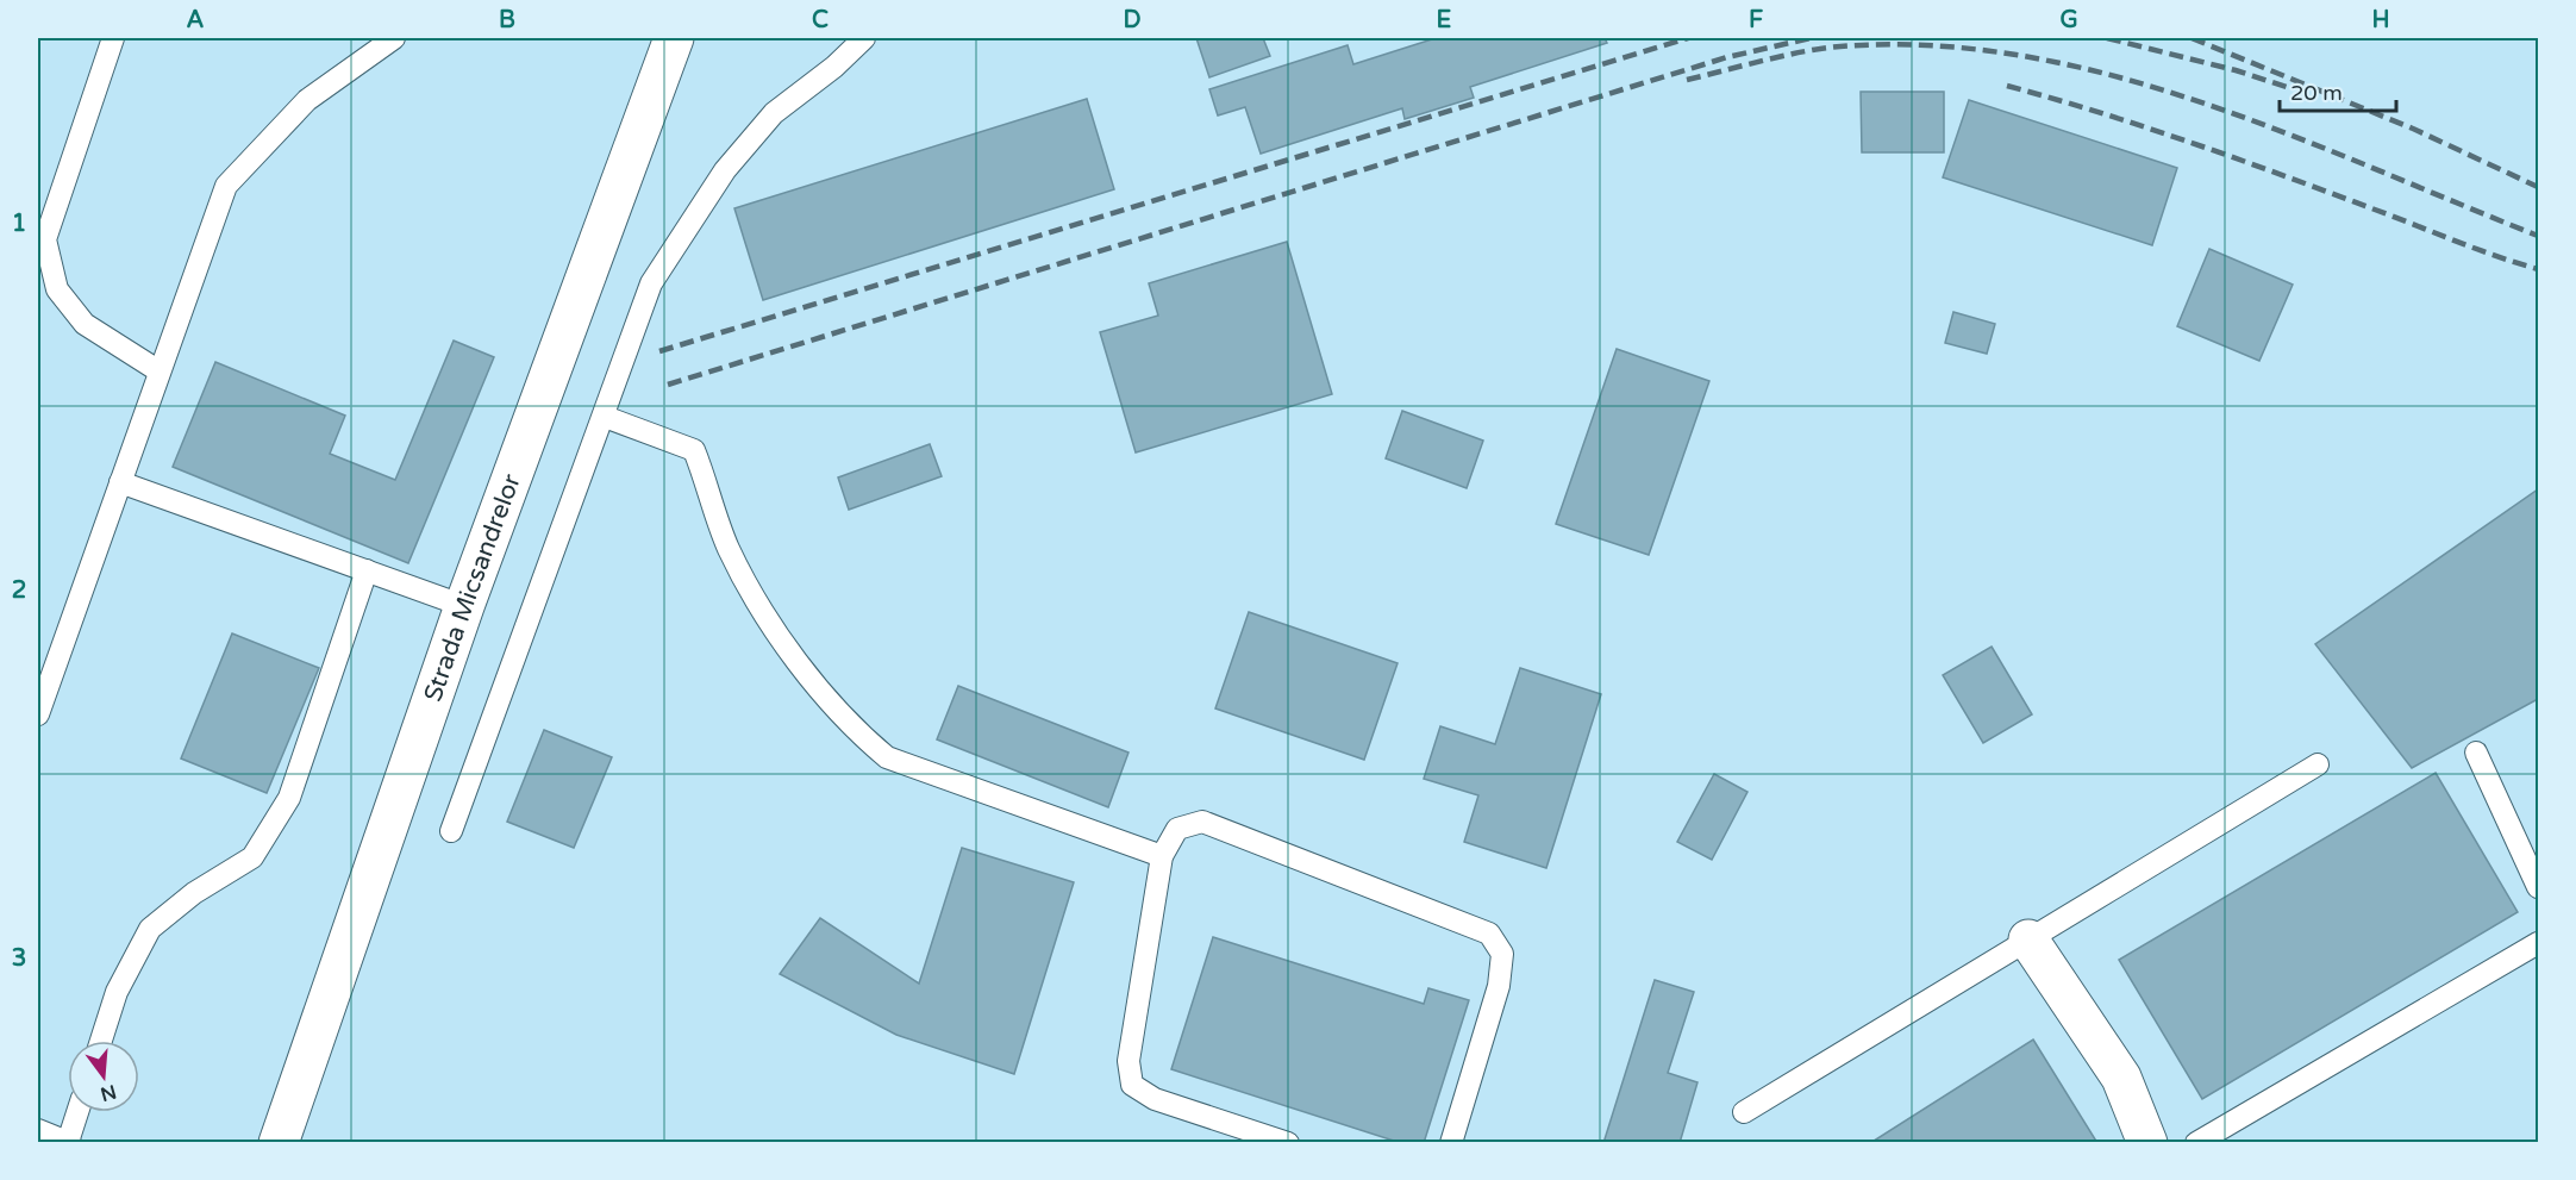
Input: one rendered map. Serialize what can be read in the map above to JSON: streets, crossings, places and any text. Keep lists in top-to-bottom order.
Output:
{
  "streets": {
    "street": ["Strada Micsandrelor"]
  },
  "scale_bar": "20 m",
  "north": "bottom",
  "grid": {
    "columns": [
      "A",
      "B",
      "C",
      "D",
      "E",
      "F",
      "G",
      "H"
    ],
    "rows": ["1", "2", "3"]
  }
}
